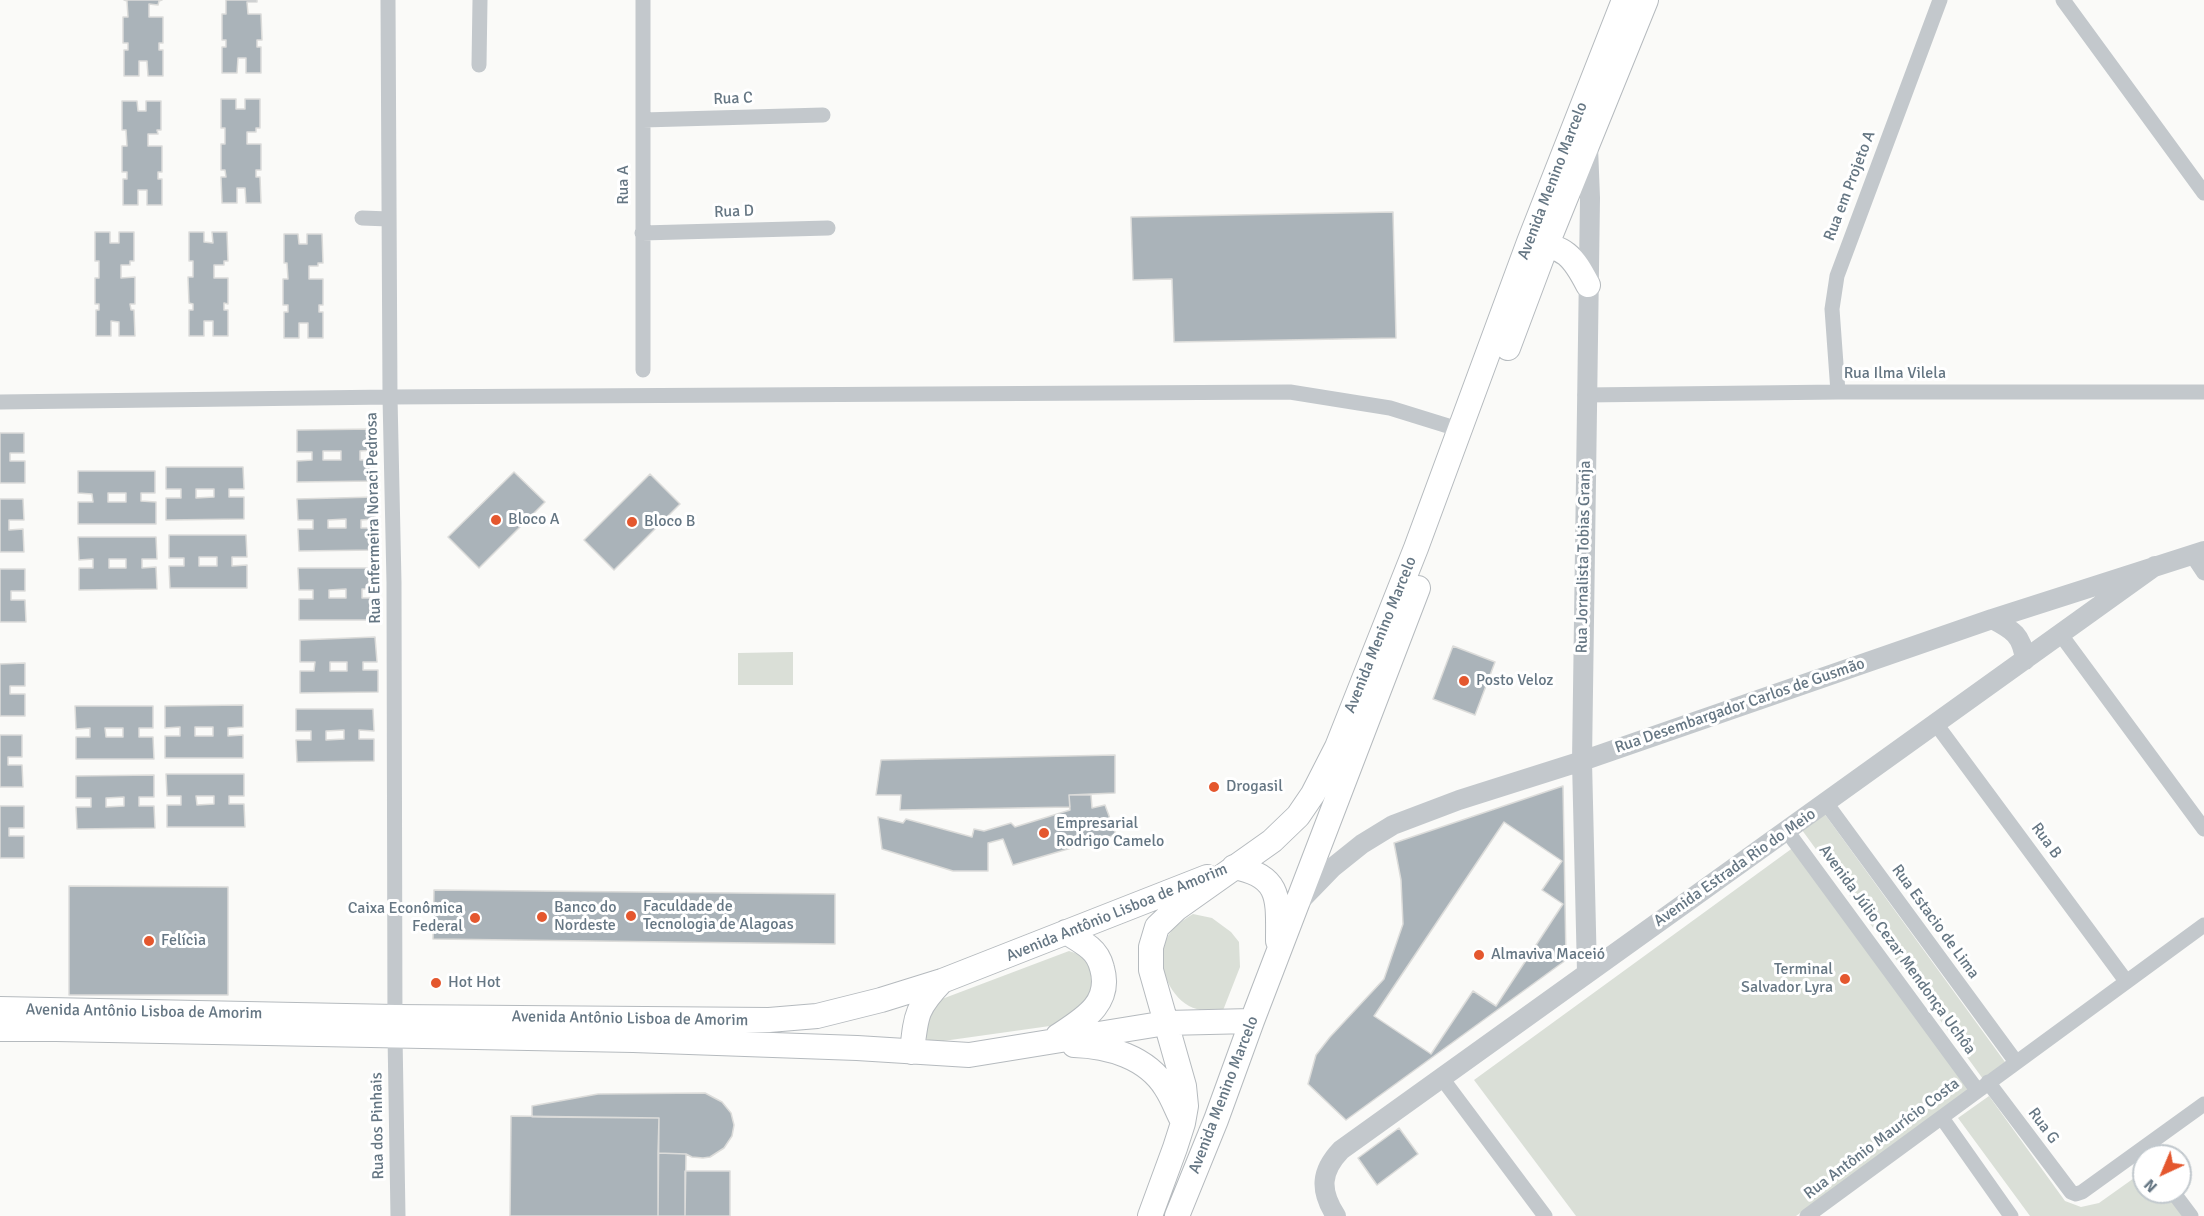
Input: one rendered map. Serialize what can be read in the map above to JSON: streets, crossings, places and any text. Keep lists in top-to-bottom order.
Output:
{
  "streets": {
    "main road": ["Avenida Menino Marcelo", "Avenida Antônio Lisboa de Amorim"],
    "street": [
      "Rua C",
      "Rua A",
      "Rua em Projeto A",
      "Rua D",
      "Rua Ilma Vilela",
      "Rua Enfermeira Noraci Pedrosa",
      "Rua Jornalista Tobias Granja",
      "Rua Desembargador Carlos de Gusmão",
      "Rua B",
      "Avenida Estrada Rio do Meio",
      "Rua Estacio de Lima",
      "Avenida Júlio Cezar Mendonça Uchôa",
      "Rua dos Pinhais",
      "Rua G",
      "Rua Antônio Maurício Costa"
    ]
  },
  "crossings": [
    ["Rua C", "Rua A"],
    ["Avenida Menino Marcelo", "Rua Jornalista Tobias Granja"],
    ["Avenida Menino Marcelo", "Rua Desembargador Carlos de Gusmão"],
    ["Avenida Menino Marcelo", "Avenida Antônio Lisboa de Amorim"],
    ["Rua A", "Rua D"],
    ["Rua em Projeto A", "Rua Ilma Vilela"],
    ["Rua Ilma Vilela", "Rua Jornalista Tobias Granja"],
    ["Rua Enfermeira Noraci Pedrosa", "Avenida Antônio Lisboa de Amorim"],
    ["Rua Enfermeira Noraci Pedrosa", "Rua dos Pinhais"],
    ["Rua Jornalista Tobias Granja", "Rua Desembargador Carlos de Gusmão"],
    ["Rua Jornalista Tobias Granja", "Avenida Estrada Rio do Meio"],
    ["Rua Desembargador Carlos de Gusmão", "Avenida Estrada Rio do Meio"],
    ["Rua B", "Avenida Estrada Rio do Meio"],
    ["Rua B", "Rua Antônio Maurício Costa"],
    ["Avenida Estrada Rio do Meio", "Rua Estacio de Lima"],
    ["Avenida Estrada Rio do Meio", "Avenida Júlio Cezar Mendonça Uchôa"],
    ["Avenida Antônio Lisboa de Amorim", "Rua dos Pinhais"],
    ["Rua Estacio de Lima", "Rua Antônio Maurício Costa"],
    ["Avenida Júlio Cezar Mendonça Uchôa", "Rua G"],
    ["Avenida Júlio Cezar Mendonça Uchôa", "Rua Antônio Maurício Costa"],
    ["Rua G", "Rua Antônio Maurício Costa"]
  ],
  "places": [
    "Bloco A",
    "Bloco B",
    "Posto Veloz",
    "Drogasil",
    "Empresarial Rodrigo Camelo",
    "Faculdade de Tecnologia de Alagoas",
    "Banco do Nordeste",
    "Caixa Econômica Federal",
    "Felícia",
    "Almaviva Maceió",
    "Terminal Salvador Lyra",
    "Hot Hot"
  ],
  "north": "bottom left"
}
